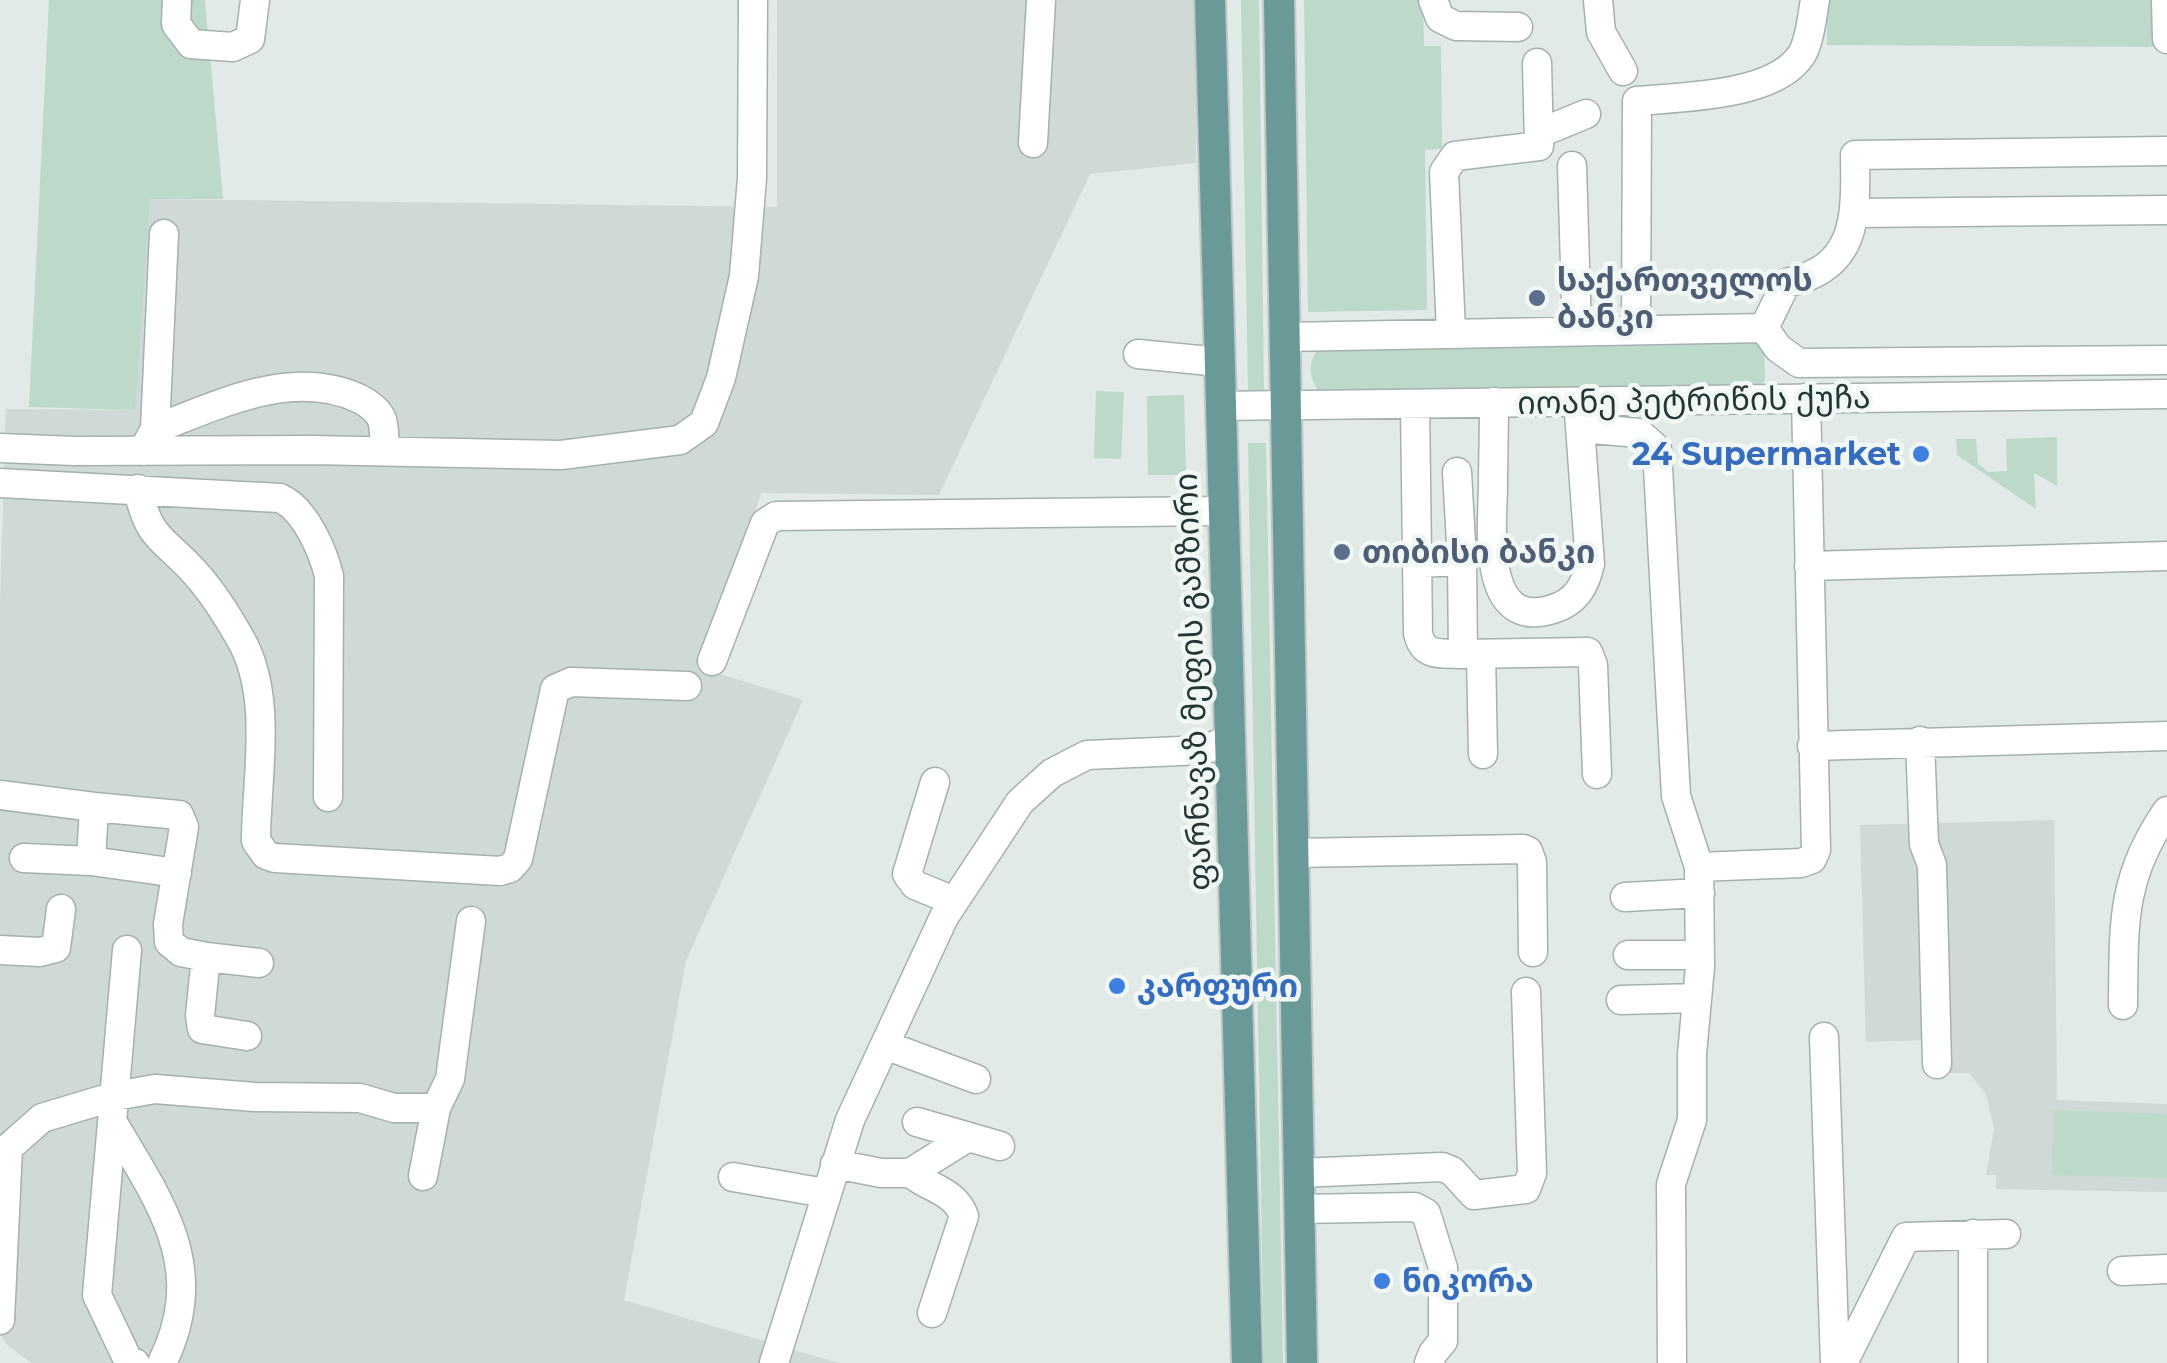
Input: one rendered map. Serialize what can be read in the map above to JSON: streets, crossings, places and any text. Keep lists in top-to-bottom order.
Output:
{
  "streets": {
    "main road": ["ფარნავაზ მეფის გამზირი"],
    "street": ["იოანე პეტრიწის ქუჩა"]
  },
  "crossings": [
    ["იოანე პეტრიწის ქუჩა", "ფარნავაზ მეფის გამზირი"]
  ],
  "places": [
    "საქართველოს ბანკი",
    "24 Supermarket",
    "თიბისი ბანკი",
    "კარფური",
    "ნიკორა"
  ]
}
